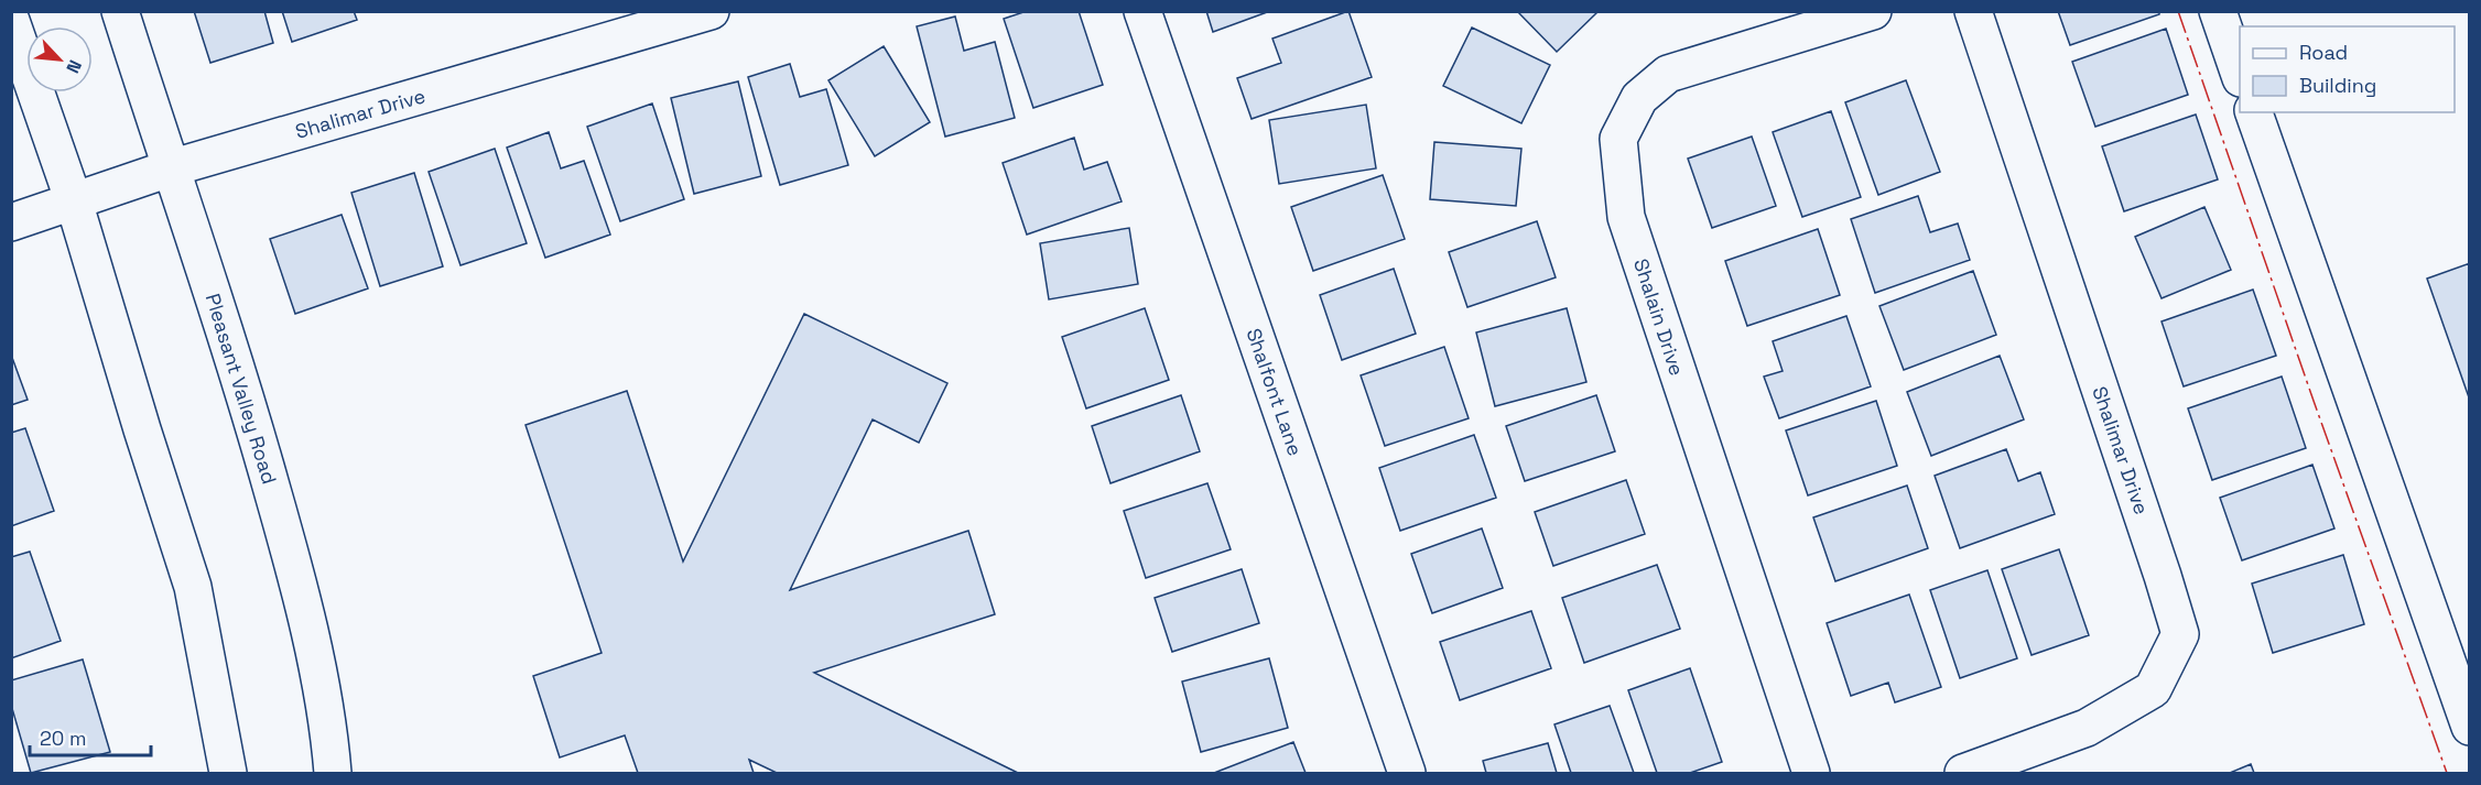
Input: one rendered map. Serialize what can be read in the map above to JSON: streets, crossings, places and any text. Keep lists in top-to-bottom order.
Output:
{
  "streets": {
    "street": [
      "Shalimar Drive",
      "Shalain Drive",
      "Pleasant Valley Road",
      "Shalfont Lane"
    ]
  },
  "crossings": [
    ["Shalimar Drive", "Pleasant Valley Road"]
  ],
  "legend": ["Road", "Building"],
  "scale_bar": "20 m",
  "north": "bottom right"
}
